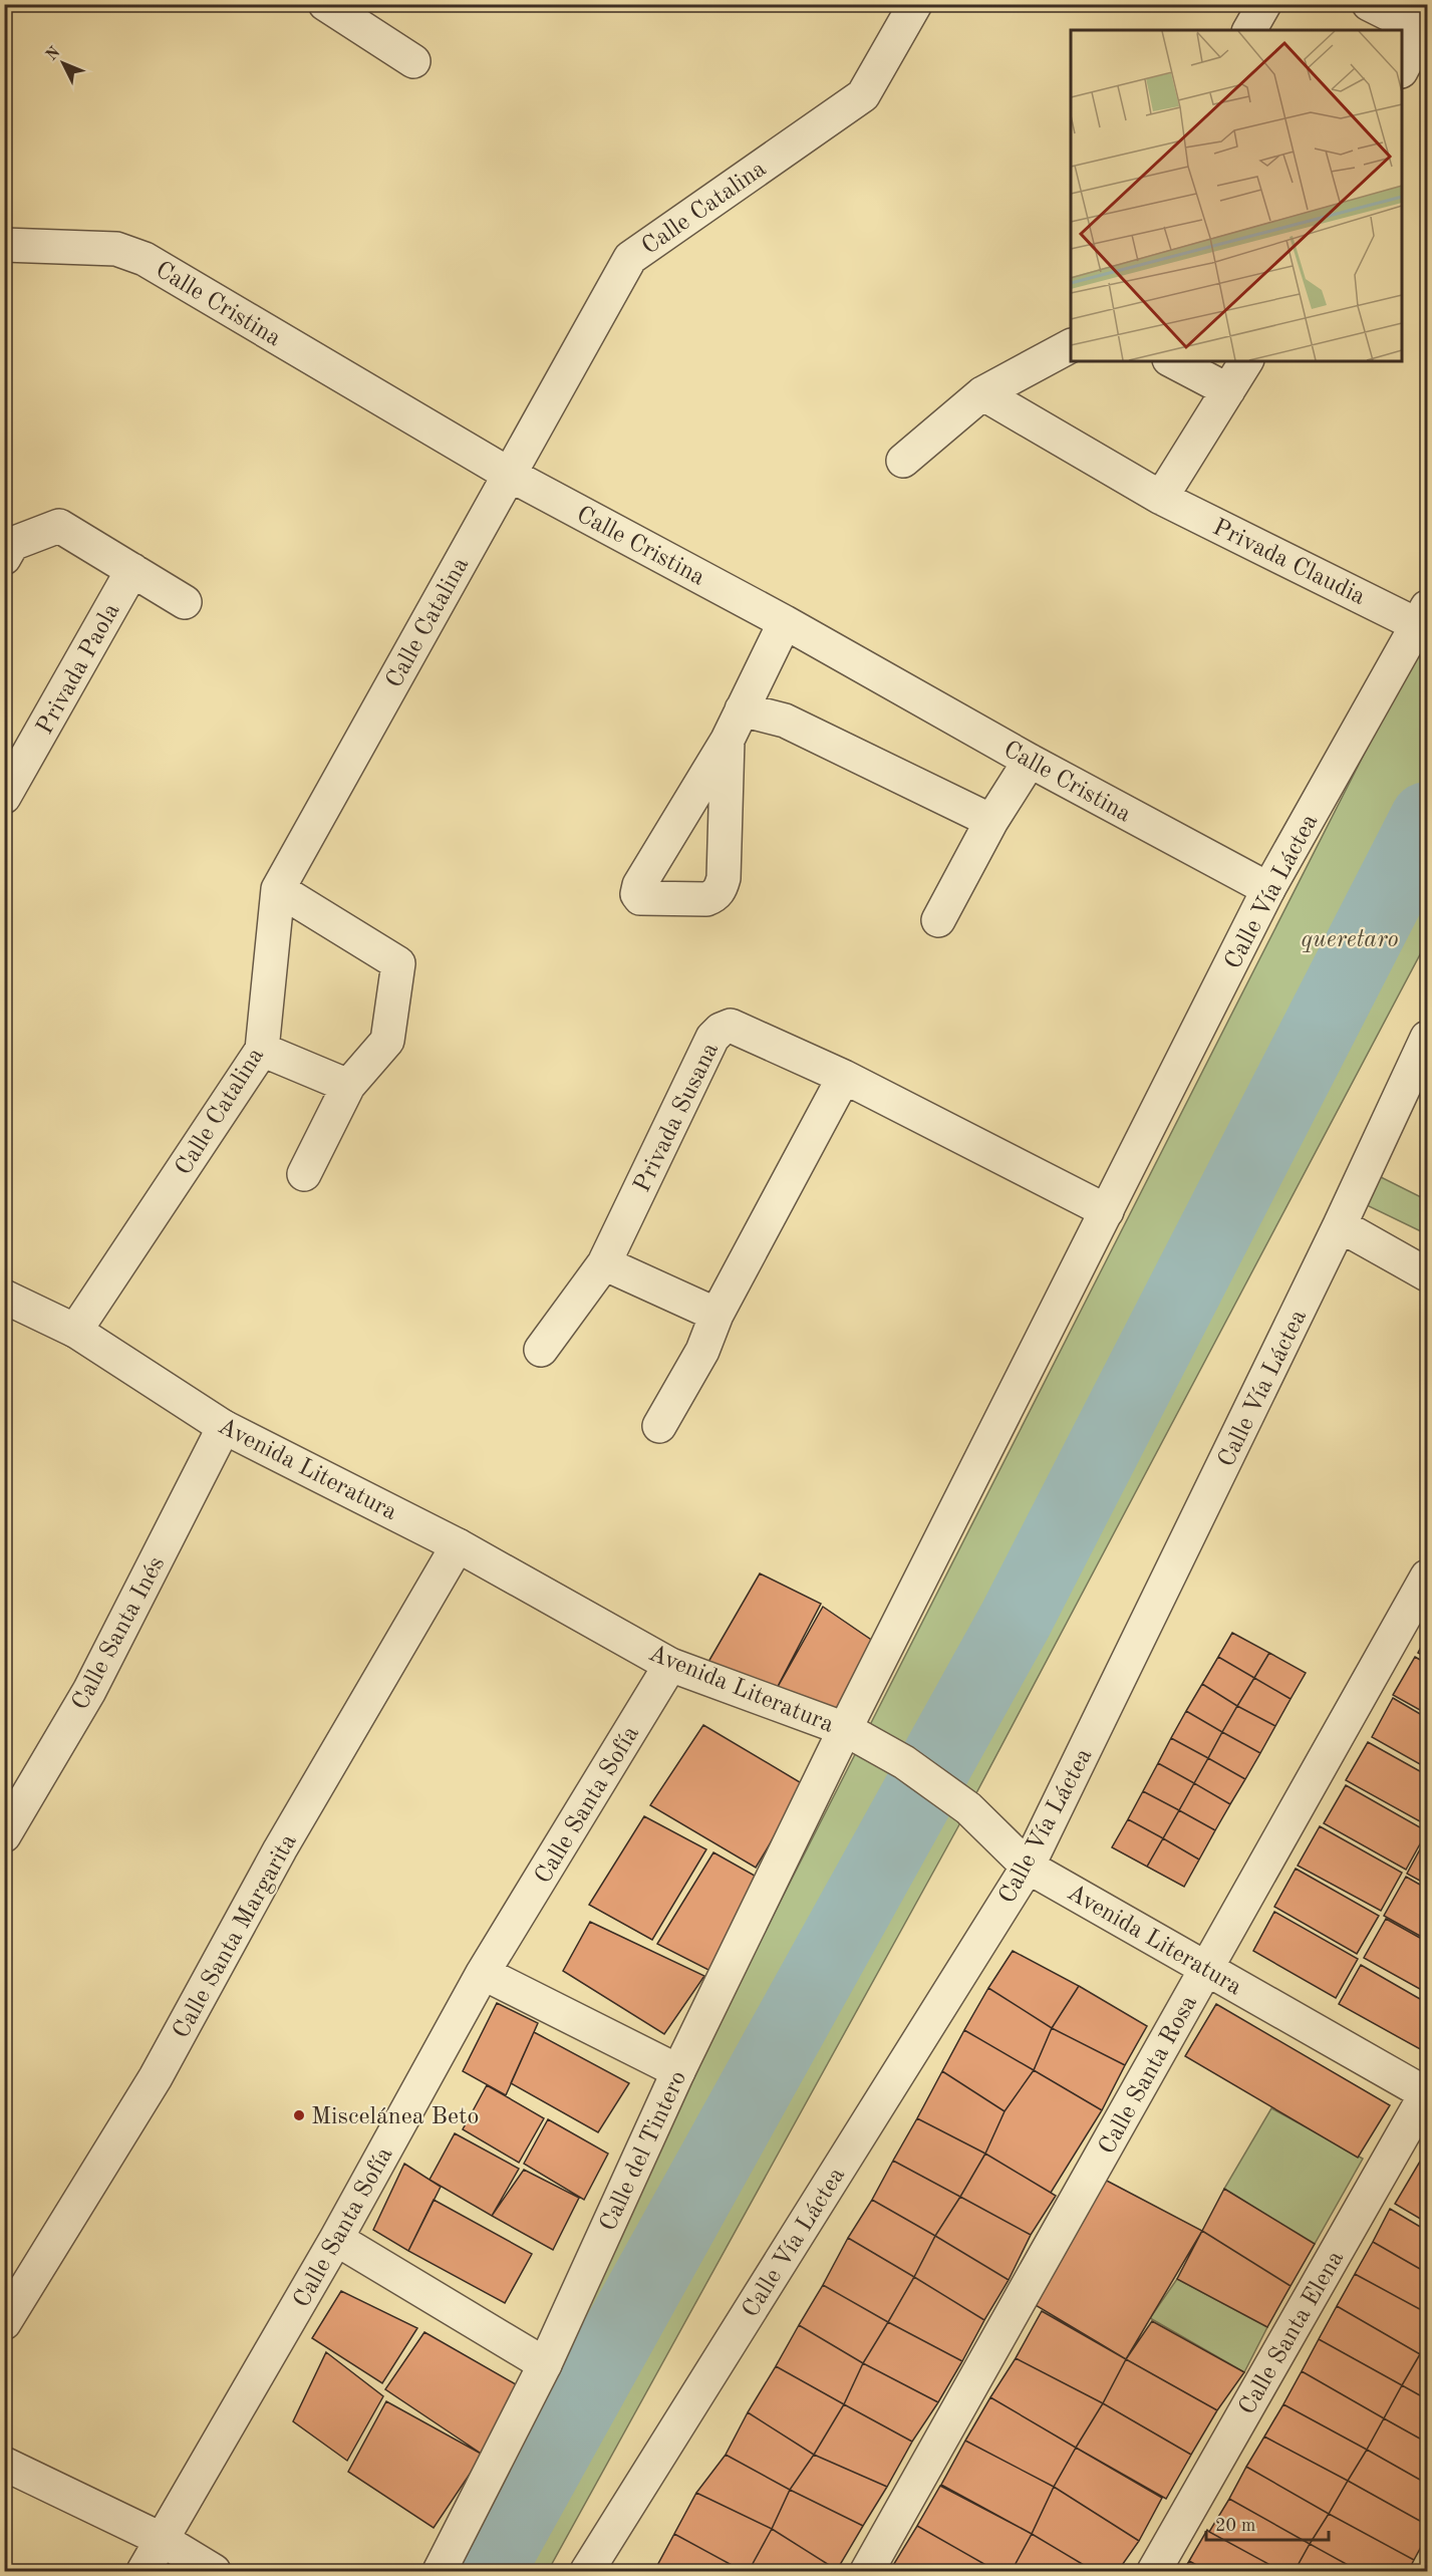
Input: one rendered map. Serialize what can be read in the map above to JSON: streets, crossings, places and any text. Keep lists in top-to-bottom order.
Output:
{
  "streets": {
    "street": [
      "Calle Catalina",
      "Calle Cristina",
      "Privada Claudia",
      "Privada Paola",
      "Calle Vía Láctea",
      "Privada Susana",
      "Avenida Literatura",
      "Calle Santa Inés",
      "Calle Santa Sofía",
      "Calle Santa Margarita",
      "Calle Santa Rosa",
      "Calle del Tintero",
      "Calle Santa Elena"
    ]
  },
  "crossings": [
    ["Calle Catalina", "Calle Cristina"],
    ["Calle Catalina", "Avenida Literatura"],
    ["Calle Cristina", "Calle Vía Láctea"],
    ["Privada Claudia", "Calle Vía Láctea"],
    ["Calle Vía Láctea", "Privada Susana"],
    ["Calle Vía Láctea", "Avenida Literatura"],
    ["Calle Vía Láctea", "Calle del Tintero"],
    ["Avenida Literatura", "Calle Santa Inés"],
    ["Avenida Literatura", "Calle Santa Sofía"],
    ["Avenida Literatura", "Calle Santa Margarita"],
    ["Avenida Literatura", "Calle Santa Rosa"],
    ["Avenida Literatura", "Calle del Tintero"],
    ["Avenida Literatura", "Calle Santa Elena"]
  ],
  "parks": ["queretaro"],
  "places": ["Miscelánea Beto"],
  "scale_bar": "20 m",
  "north": "top left"
}
